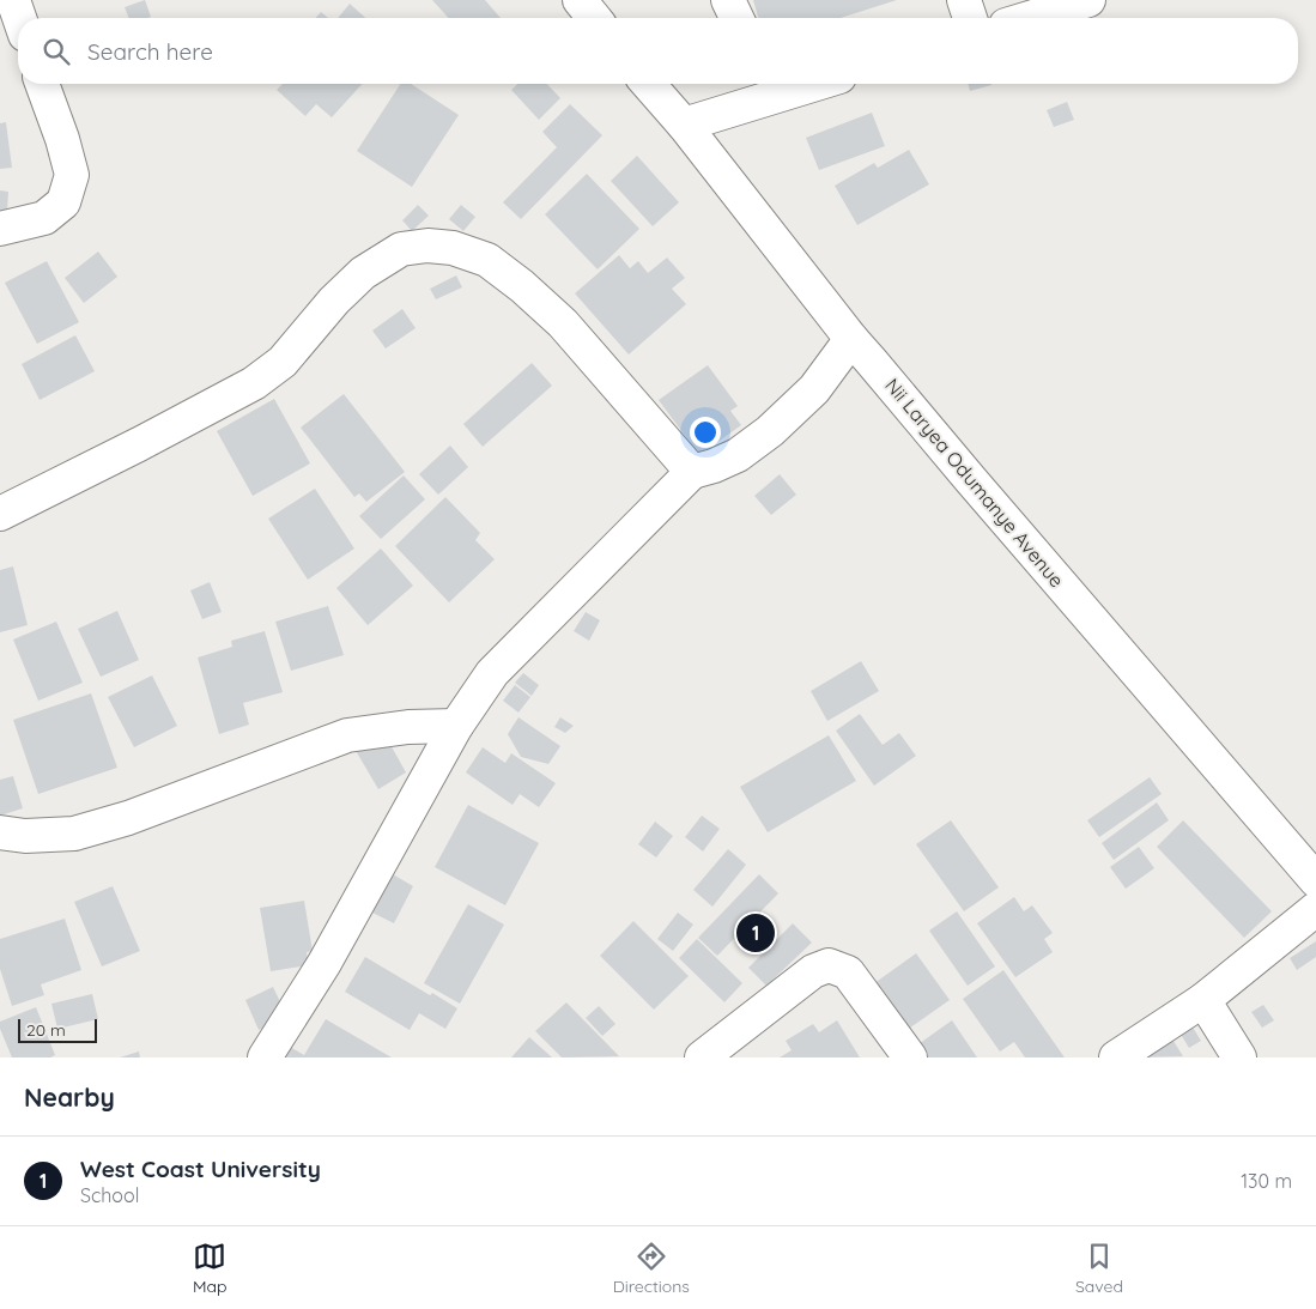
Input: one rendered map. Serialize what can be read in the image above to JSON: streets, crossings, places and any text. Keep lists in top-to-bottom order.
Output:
{
  "streets": {
    "street": ["Nii Laryea Odumanye Avenue"]
  },
  "scale_bar": "20 m",
  "page": {
    "search": "Search here",
    "pins": "1",
    "scale": "20 m",
    "heading": "Nearby",
    "list": [
      {
        "mark": "1",
        "name": "West Coast University",
        "note": "School",
        "value": "130 m"
      }
    ],
    "nav": ["Map", "Directions", "Saved"]
  }
}
